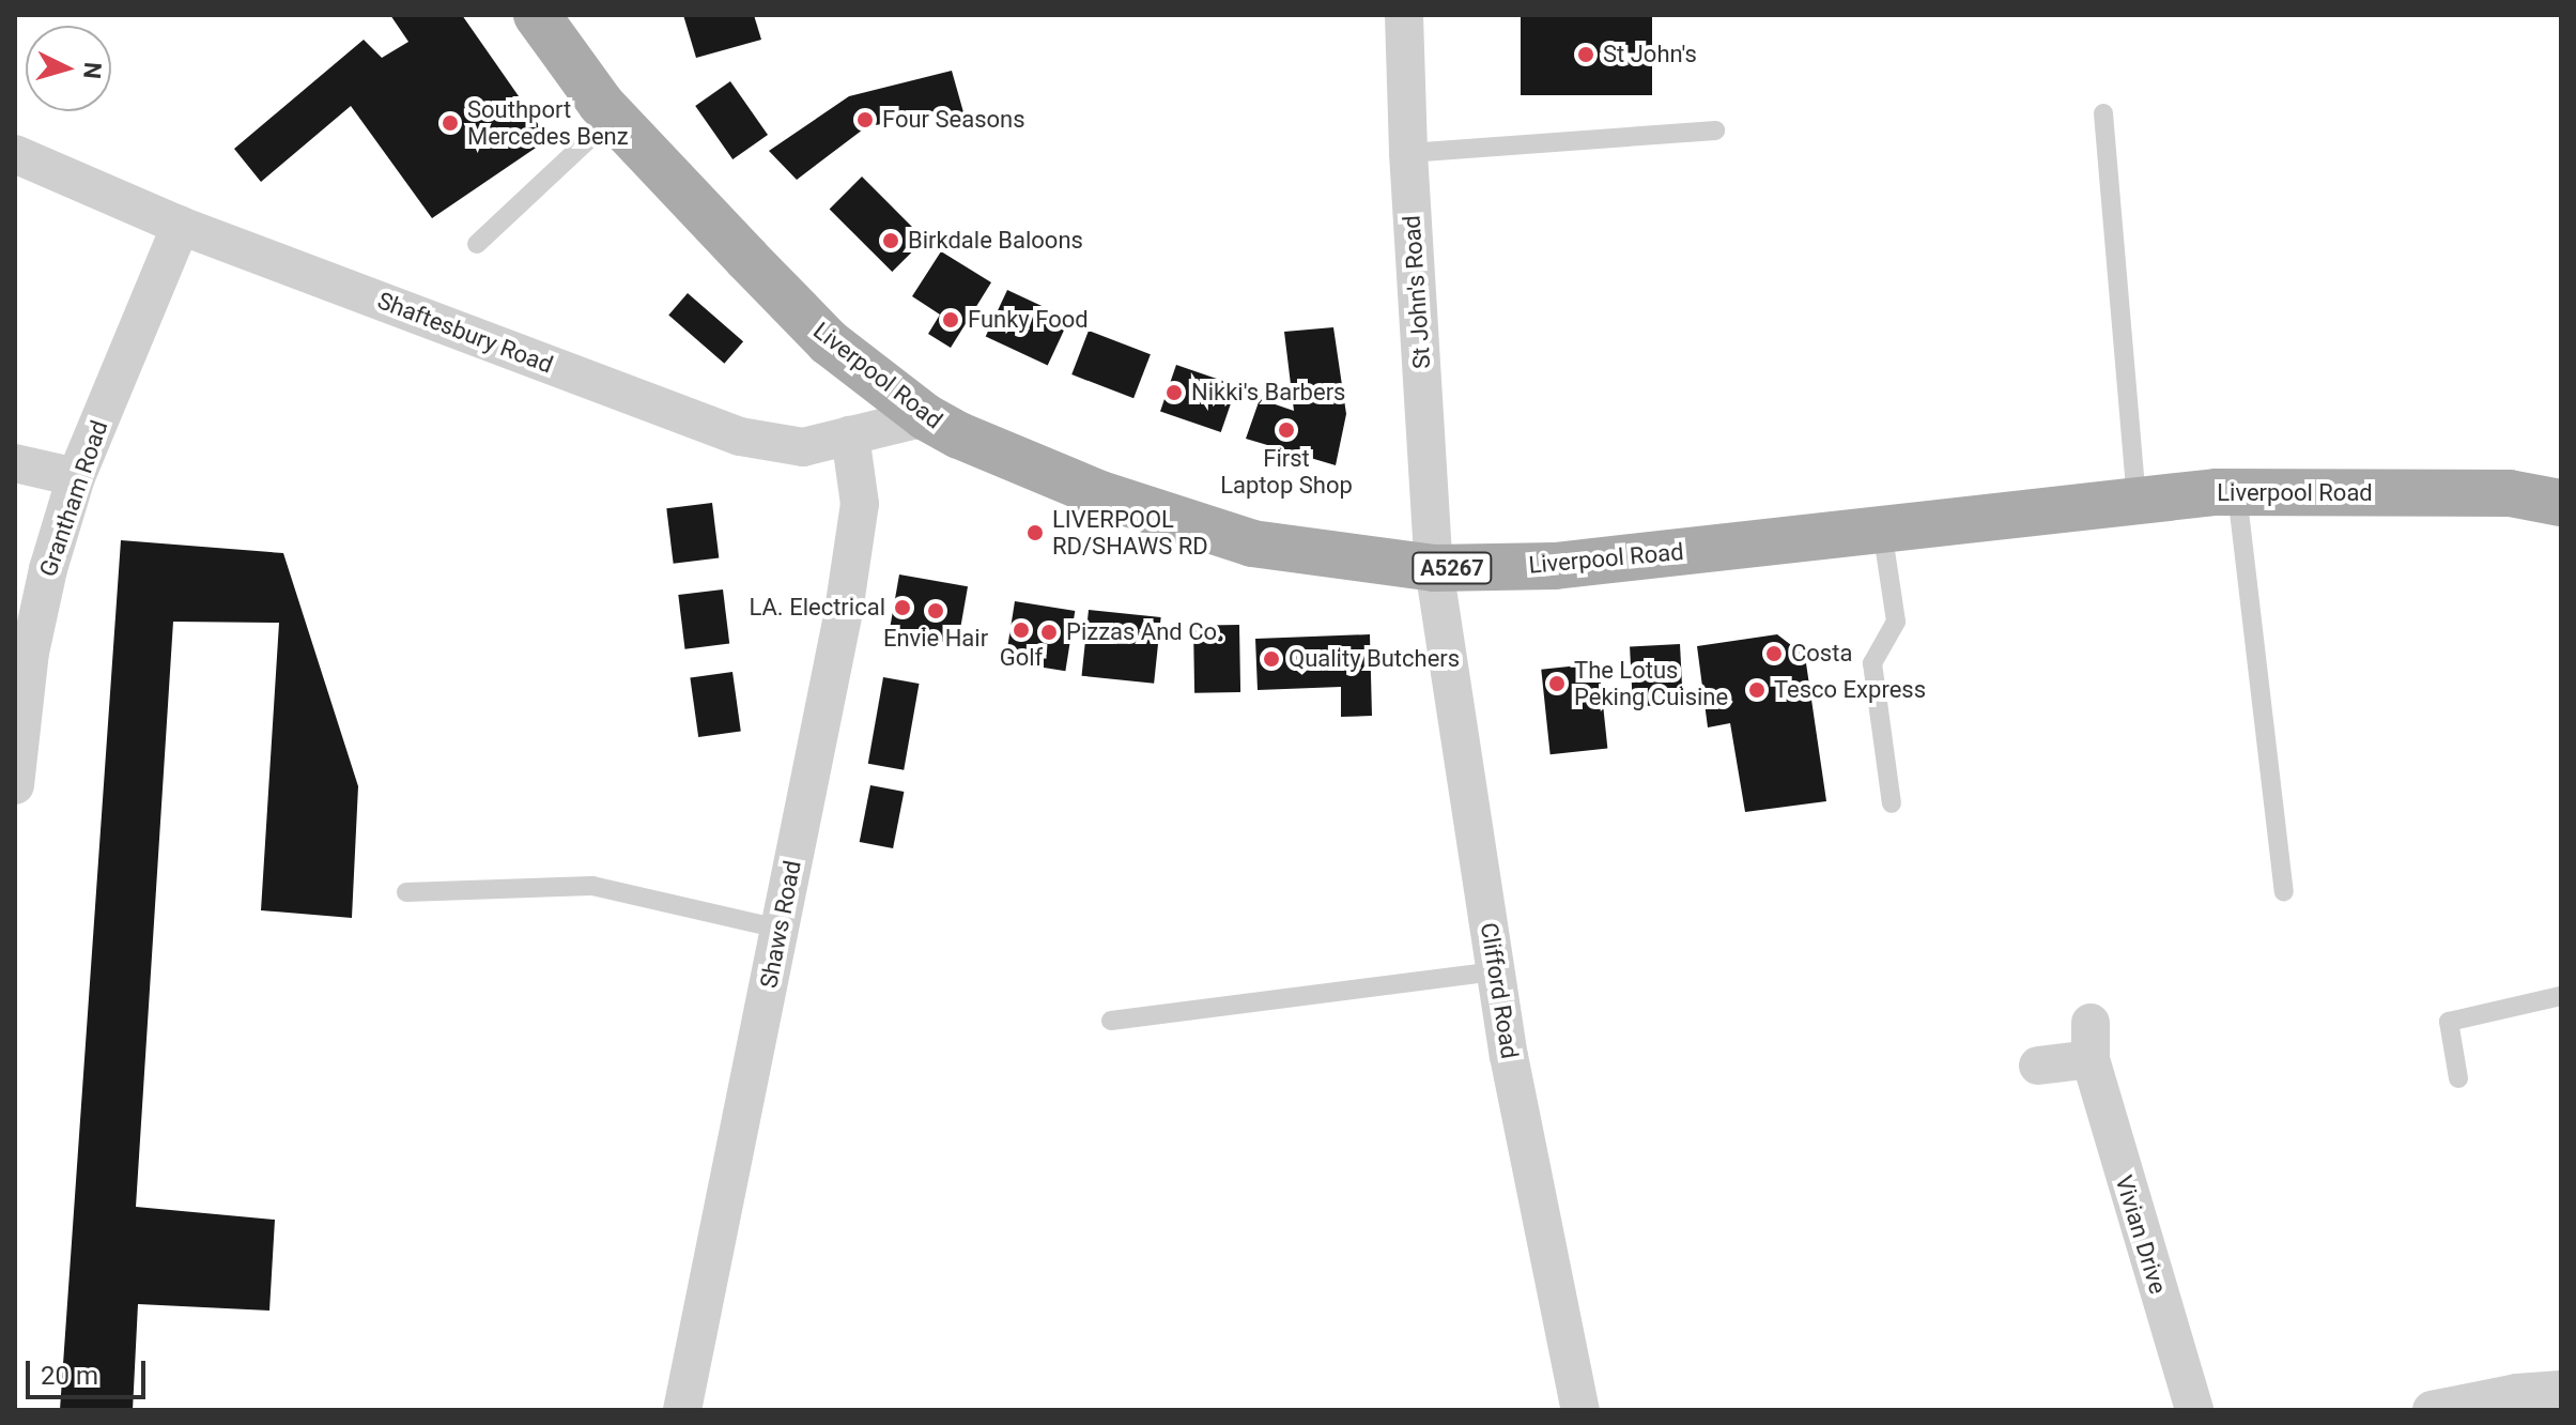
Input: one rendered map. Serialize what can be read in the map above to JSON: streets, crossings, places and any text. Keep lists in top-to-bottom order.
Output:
{
  "streets": {
    "main road": ["Liverpool Road", "A5267"],
    "street": [
      "St John's Road",
      "Shaftesbury Road",
      "Grantham Road",
      "Shaws Road",
      "Clifford Road",
      "Vivian Drive"
    ]
  },
  "crossings": [
    ["St John's Road", "Liverpool Road"],
    ["St John's Road", "Clifford Road"],
    ["Shaftesbury Road", "Liverpool Road"],
    ["Shaftesbury Road", "Grantham Road"],
    ["Shaftesbury Road", "Shaws Road"],
    ["Liverpool Road", "Clifford Road"]
  ],
  "places": [
    "St John's",
    "Four Seasons",
    "Southport Mercedes Benz",
    "Birkdale Baloons",
    "Funky Food",
    "Nikki's Barbers",
    "First Laptop Shop",
    "LIVERPOOL RD/SHAWS RD",
    "LA. Electrical",
    "Envie Hair",
    "Golf",
    "Pizzas And Co.",
    "Costa",
    "Quality Butchers",
    "The Lotus Peking Cuisine",
    "Tesco Express"
  ],
  "scale_bar": "20 m",
  "north": "right"
}
